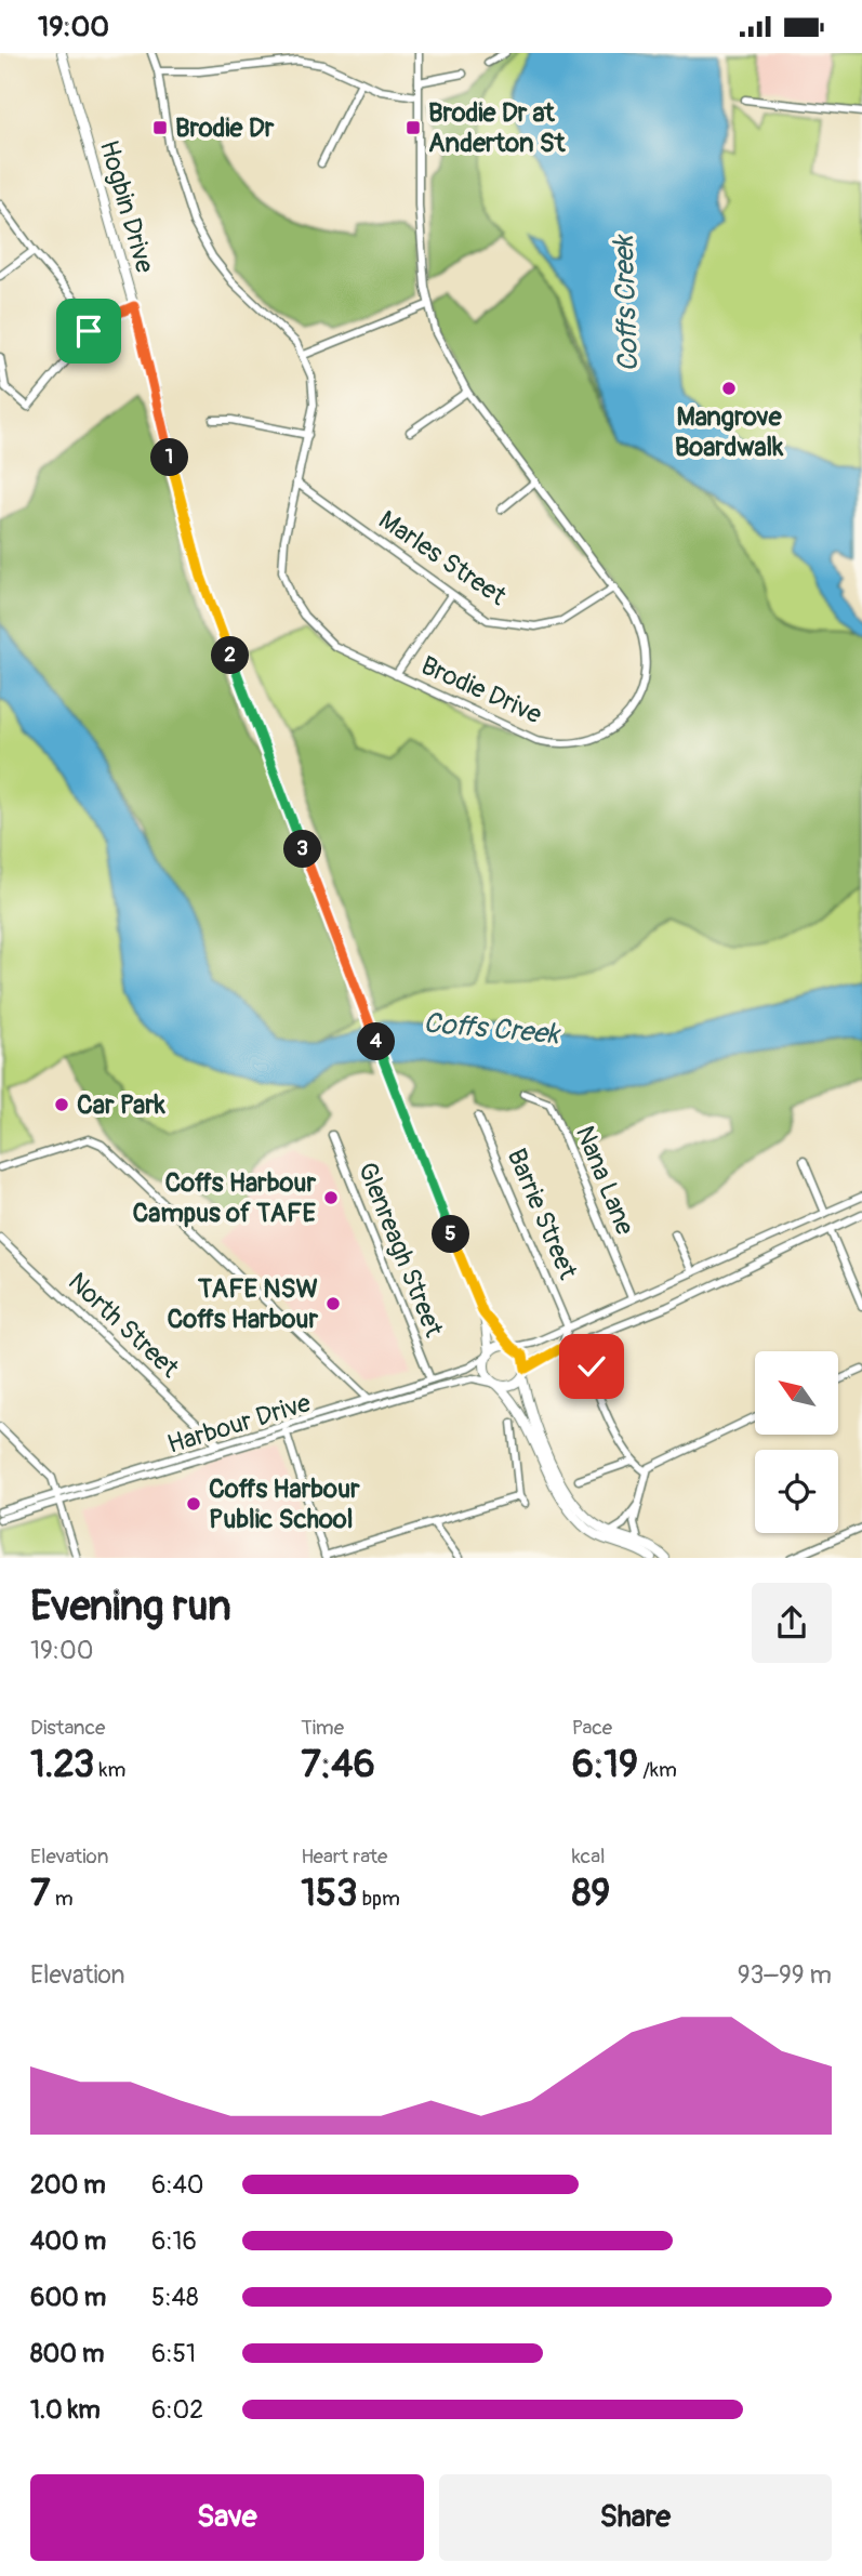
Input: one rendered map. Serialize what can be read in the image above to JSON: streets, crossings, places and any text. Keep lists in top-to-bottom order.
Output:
{
  "streets": {
    "main road": ["Hogbin Drive"],
    "street": [
      "Marles Street",
      "Brodie Drive",
      "Nana Lane",
      "Barrie Street",
      "Glenreagh Street",
      "North Street",
      "Harbour Drive"
    ]
  },
  "crossings": [
    ["Hogbin Drive", "Harbour Drive"],
    ["Marles Street", "Brodie Drive"],
    ["Glenreagh Street", "Harbour Drive"],
    ["North Street", "Harbour Drive"]
  ],
  "water": ["Coffs Creek"],
  "places": {
    "transit": ["Brodie Dr", "Brodie Dr at Anderton St"],
    "other": [
      "Mangrove Boardwalk",
      "Car Park",
      "Coffs Harbour Campus of TAFE",
      "TAFE NSW Coffs Harbour",
      "Coffs Harbour Public School"
    ]
  },
  "north": "top left",
  "page": {
    "status": "19:00",
    "pins": [
      "1",
      "2",
      "3",
      "4",
      "5"
    ],
    "heading": ["Evening run", "19:00"],
    "stats": [
      ["Distance", "1.23 km"],
      ["Time", "7:46"],
      ["Pace", "6:19 /km"],
      ["Elevation", "7 m"],
      ["Heart rate", "153 bpm"],
      ["kcal", "89"]
    ],
    "chart": ["Elevation", "93–99 m"],
    "list": [
      {
        "name": "200 m",
        "note": "6:40"
      },
      {
        "name": "400 m",
        "note": "6:16"
      },
      {
        "name": "600 m",
        "note": "5:48"
      },
      {
        "name": "800 m",
        "note": "6:51"
      },
      {
        "name": "1.0 km",
        "note": "6:02"
      }
    ],
    "buttons": ["Save", "Share"]
  }
}
